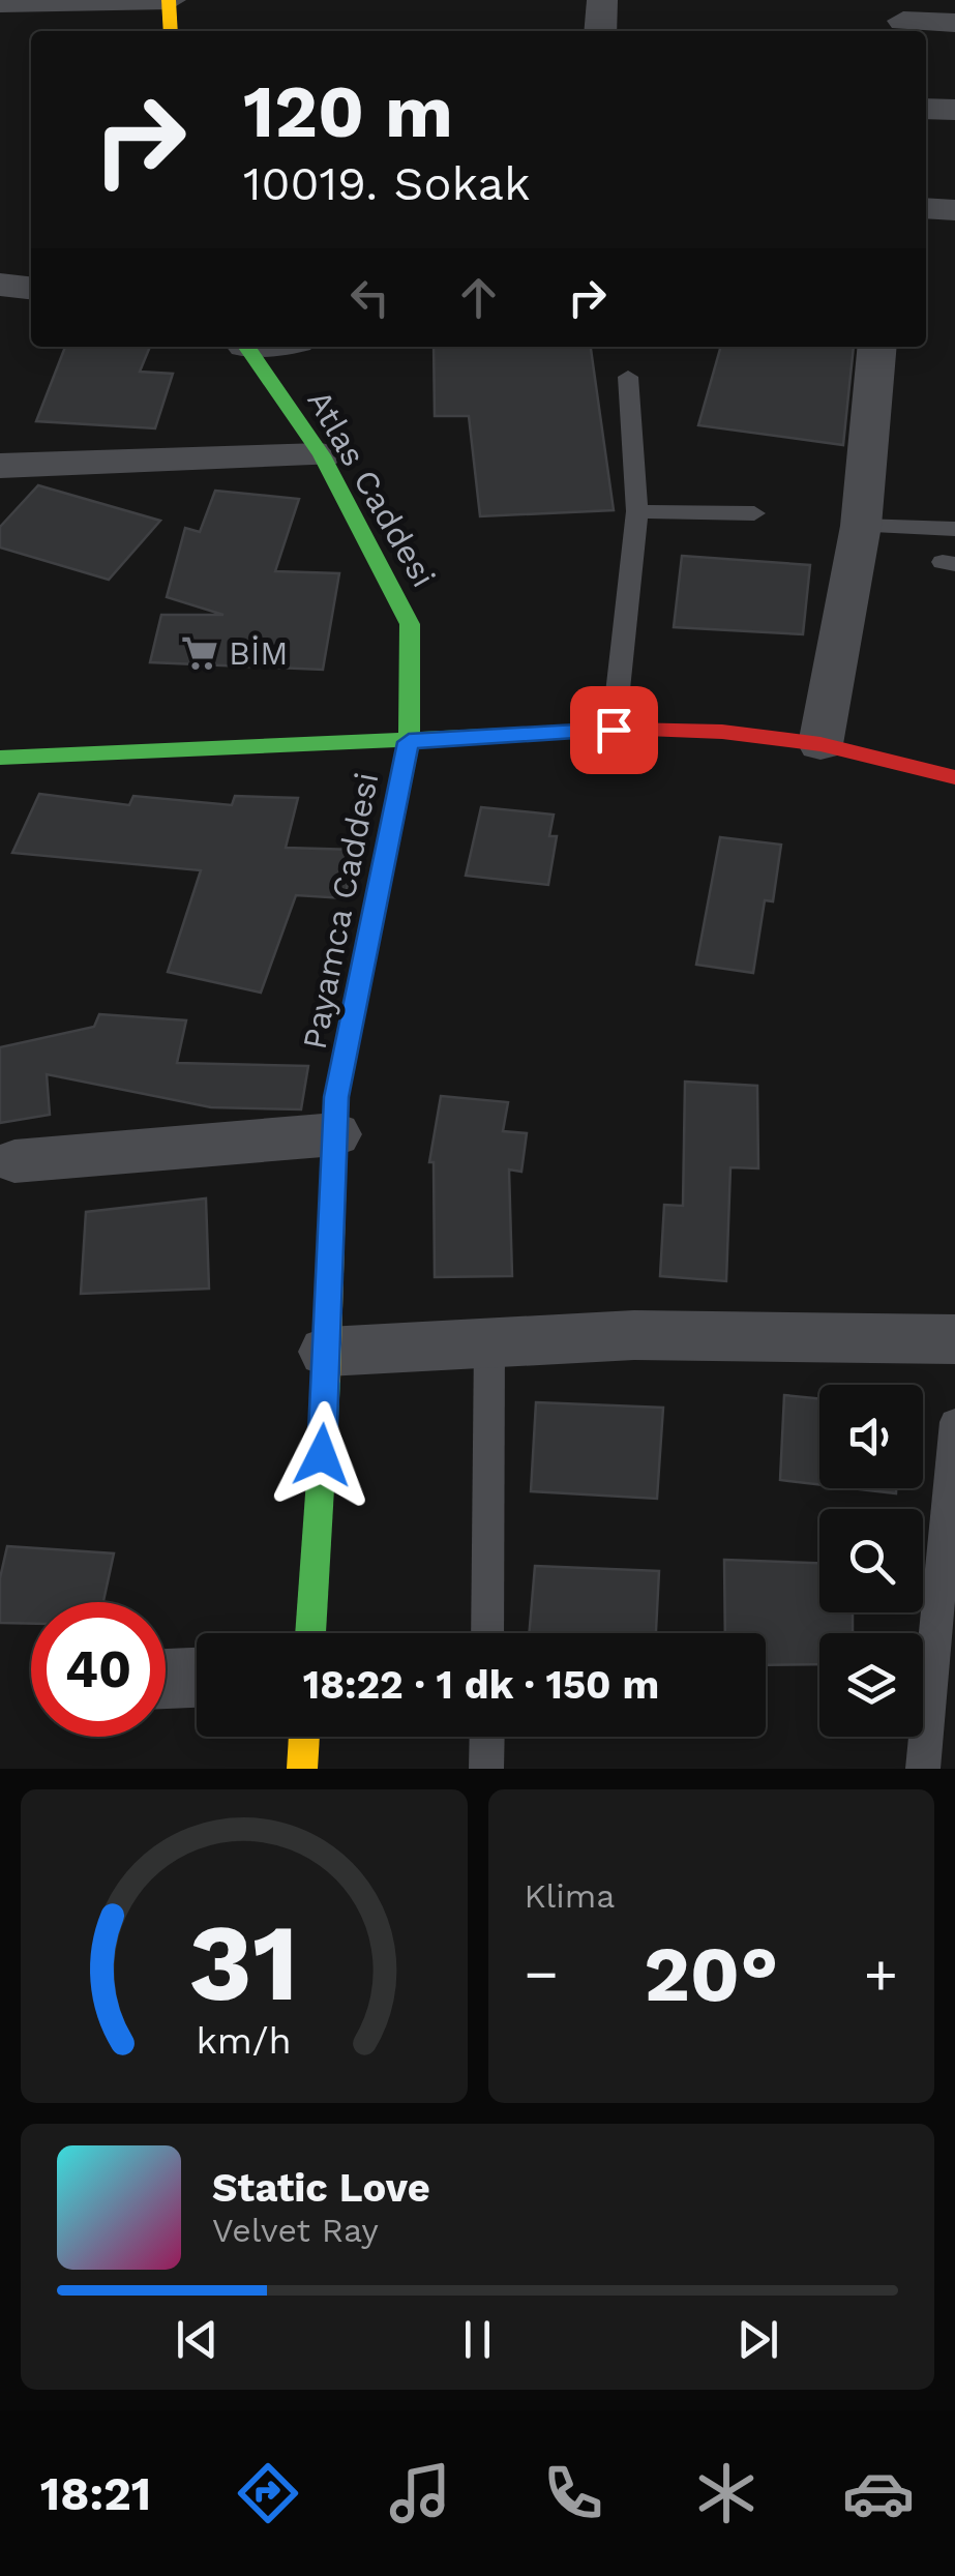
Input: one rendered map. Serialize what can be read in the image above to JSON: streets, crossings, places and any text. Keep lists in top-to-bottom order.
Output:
{
  "streets": {
    "street": ["Atlas Caddesi", "Payamca Caddesi"]
  },
  "crossings": [
    ["Atlas Caddesi", "Payamca Caddesi"]
  ],
  "places": {
    "supermarket": ["BİM"]
  },
  "page": {
    "turn": ["120 m", "10019. Sokak"],
    "limit": "40",
    "trip": "18:22 · 1 dk · 150 m",
    "tile": "Klima",
    "heat": ["−", "20°", "+"],
    "song": ["Static Love", "Velvet Ray"],
    "tabs": "18:21",
    "gauge": ["31", "km/h"]
  }
}
